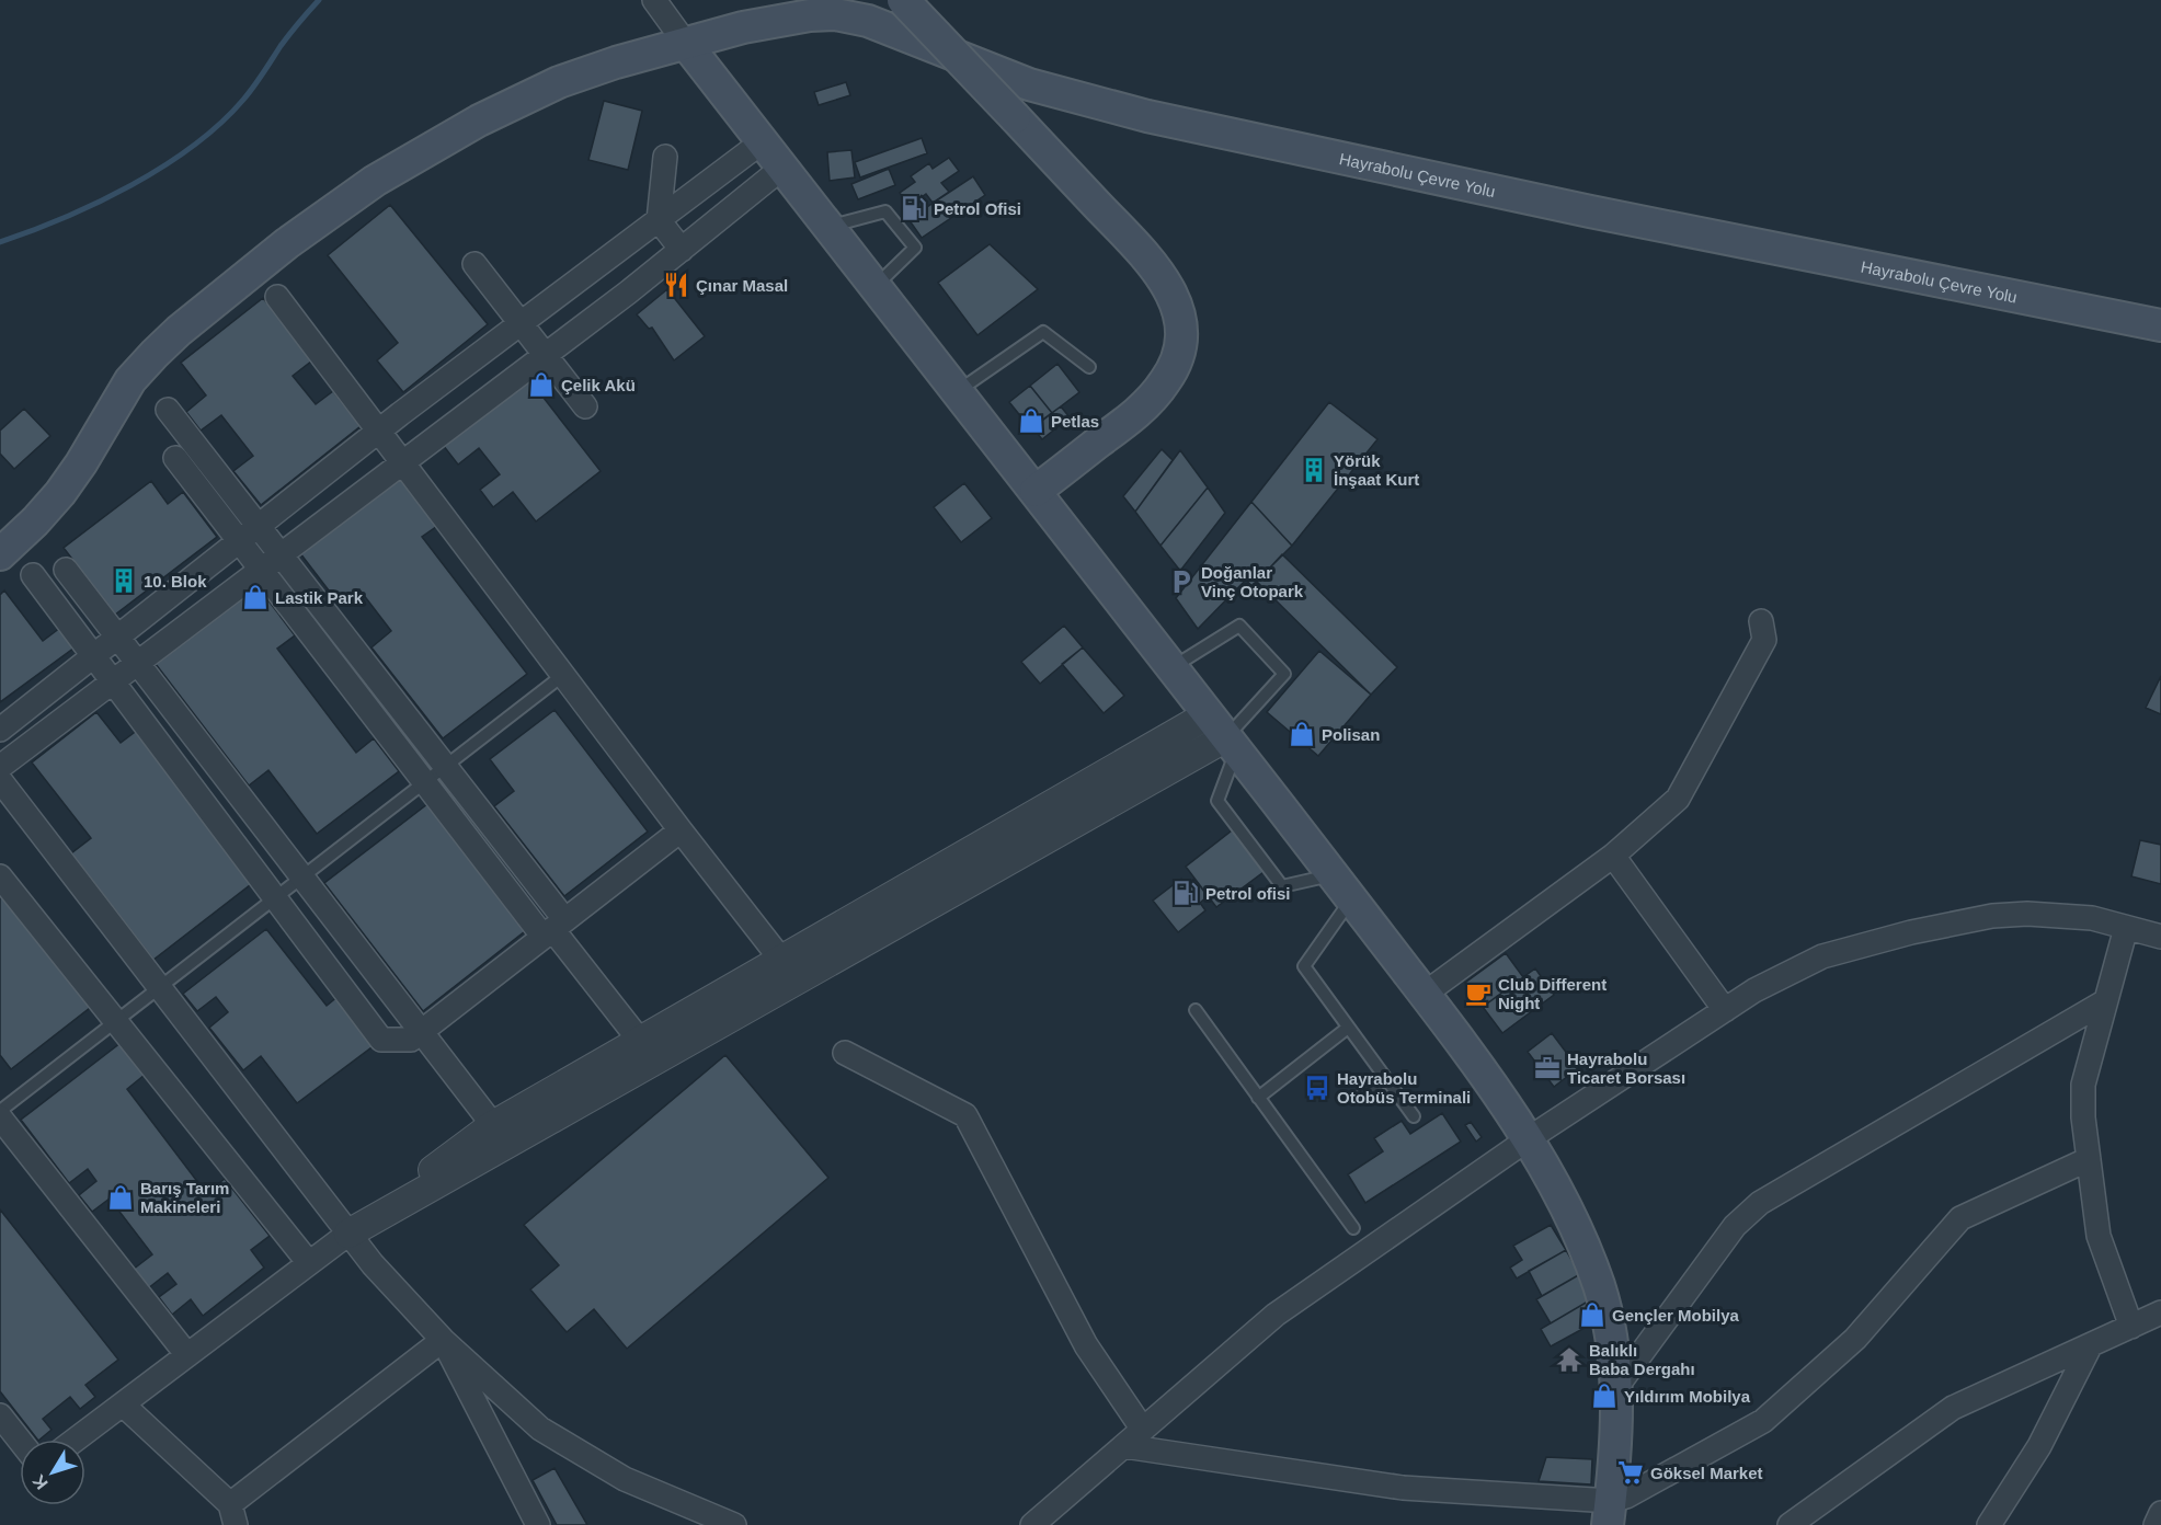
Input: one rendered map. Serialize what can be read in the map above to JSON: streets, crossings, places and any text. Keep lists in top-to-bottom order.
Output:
{
  "streets": {
    "main road": ["Hayrabolu Çevre Yolu"]
  },
  "places": {
    "fuel station": ["Petrol Ofisi", "Petrol ofisi"],
    "restaurant": ["Çınar Masal"],
    "shop": [
      "Çelik Akü",
      "Petlas",
      "Lastik Park",
      "Polisan",
      "Barış Tarım Makineleri",
      "Gençler Mobilya",
      "Yıldırım Mobilya"
    ],
    "building": ["Yörük İnşaat Kurt", "10. Blok"],
    "parking": ["Doğanlar Vinç Otopark"],
    "cafe": ["Club Different Night"],
    "office": ["Hayrabolu Ticaret Borsası"],
    "bus stop": ["Hayrabolu Otobüs Terminali"],
    "temple": ["Balıklı Baba Dergahı"],
    "supermarket": ["Göksel Market"]
  },
  "north": "bottom left"
}
